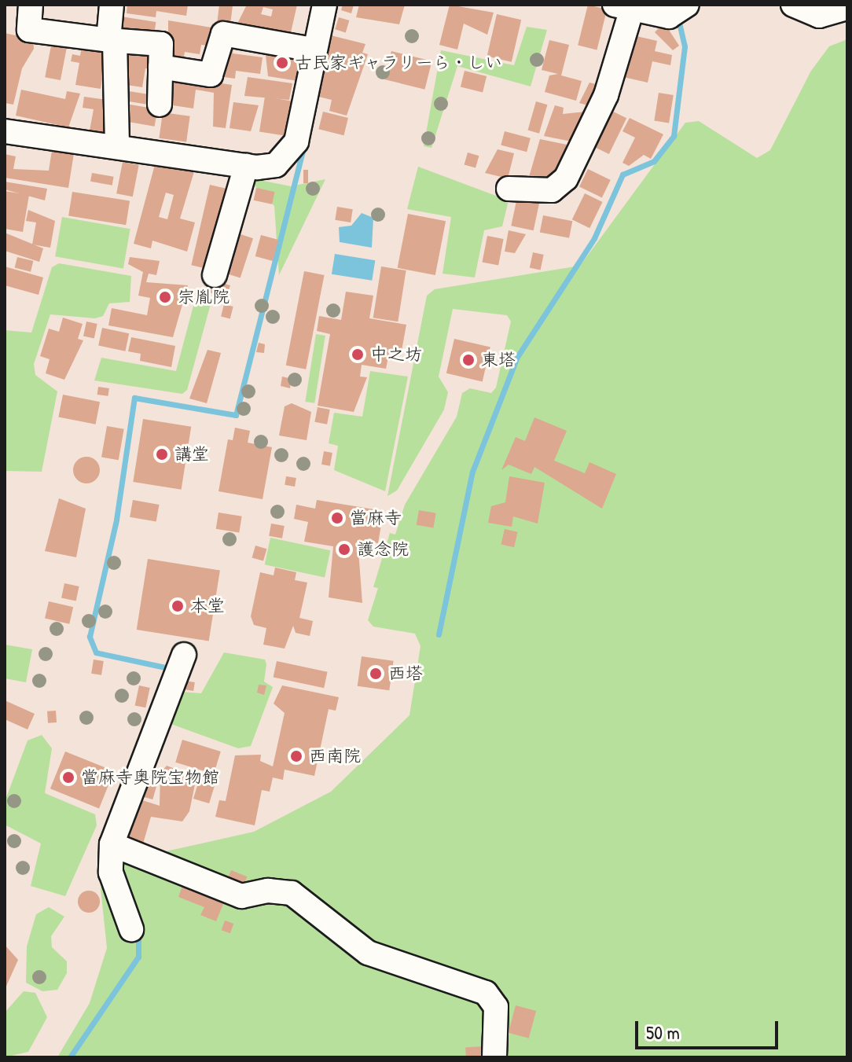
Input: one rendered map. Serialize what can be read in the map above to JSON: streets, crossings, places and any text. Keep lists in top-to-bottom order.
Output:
{
  "places": [
    "古民家ギャラリーら・しい",
    "宗胤院",
    "中之坊",
    "東塔",
    "講堂",
    "當麻寺",
    "護念院",
    "本堂",
    "西塔",
    "西南院",
    "當麻寺奥院宝物館"
  ],
  "scale_bar": "50 m"
}
